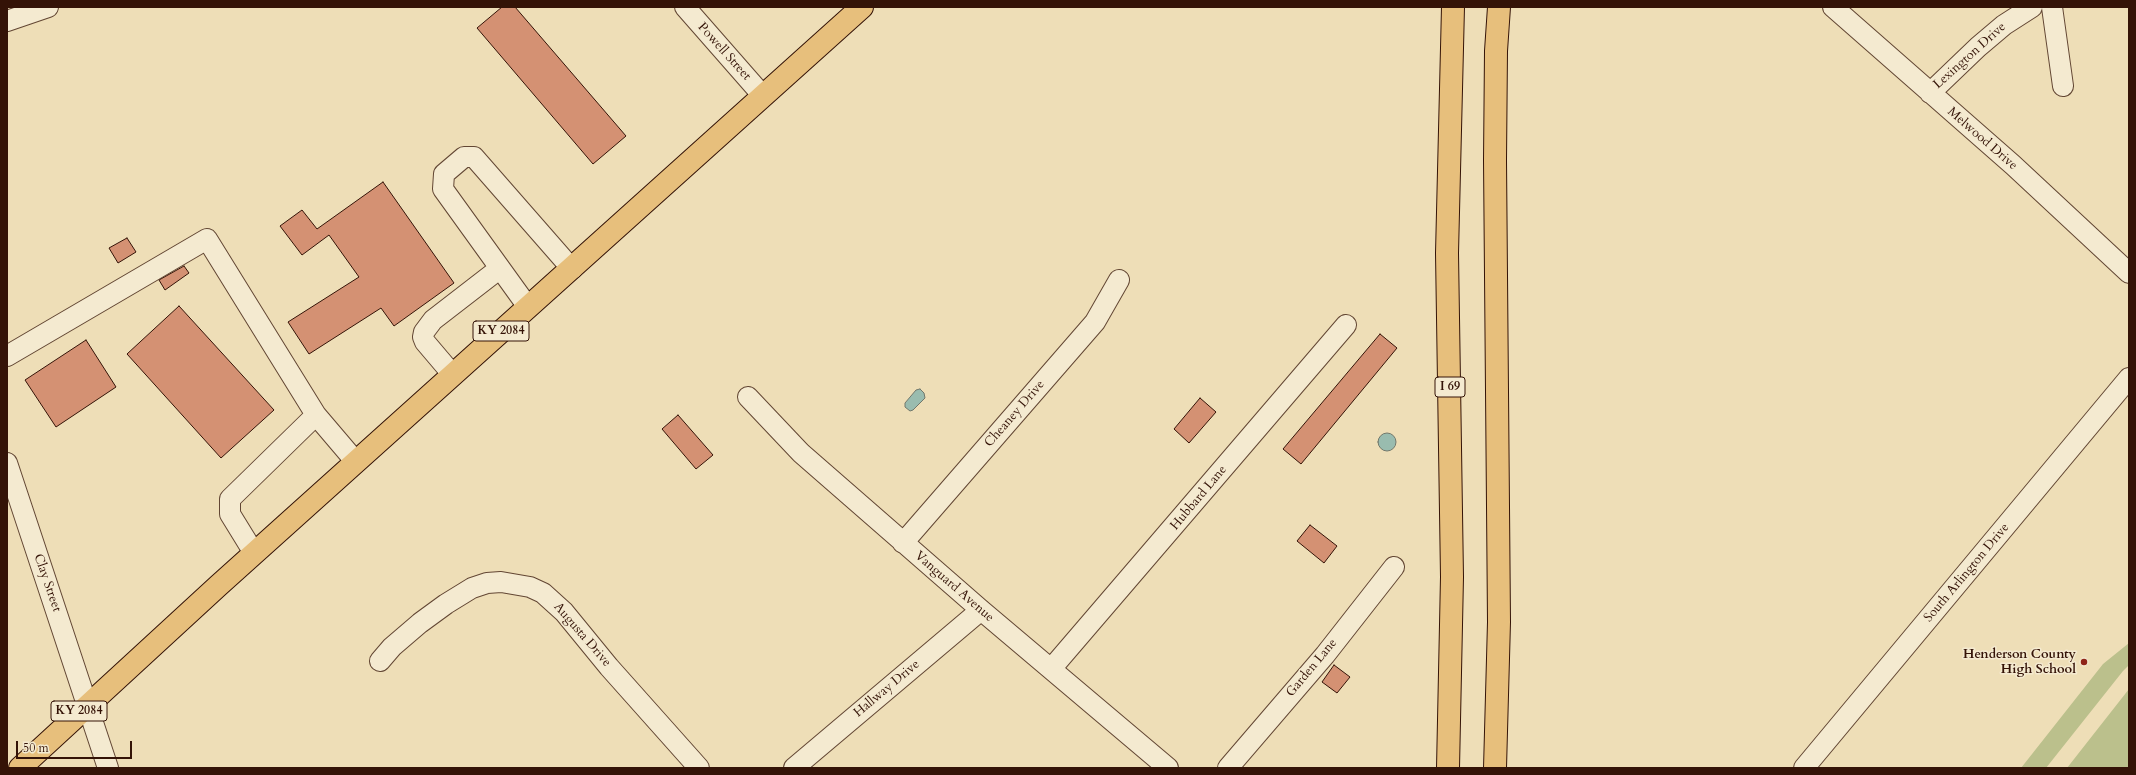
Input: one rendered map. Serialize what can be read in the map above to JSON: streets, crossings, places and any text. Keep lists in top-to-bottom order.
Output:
{
  "streets": {
    "main road": ["KY 2084", "I 69"],
    "street": [
      "Powell Street",
      "Lexington Drive",
      "Melwood Drive",
      "Cheaney Drive",
      "Hubbard Lane",
      "South Arlington Drive",
      "Clay Street",
      "Vanguard Avenue",
      "Augusta Drive",
      "Garden Lane",
      "Hallway Drive"
    ]
  },
  "crossings": [
    ["Powell Street", "KY 2084"],
    ["Lexington Drive", "Melwood Drive"],
    ["KY 2084", "Clay Street"],
    ["Cheaney Drive", "Vanguard Avenue"],
    ["Hubbard Lane", "Vanguard Avenue"],
    ["Vanguard Avenue", "Hallway Drive"]
  ],
  "places": ["Henderson County High School"],
  "scale_bar": "50 m"
}
